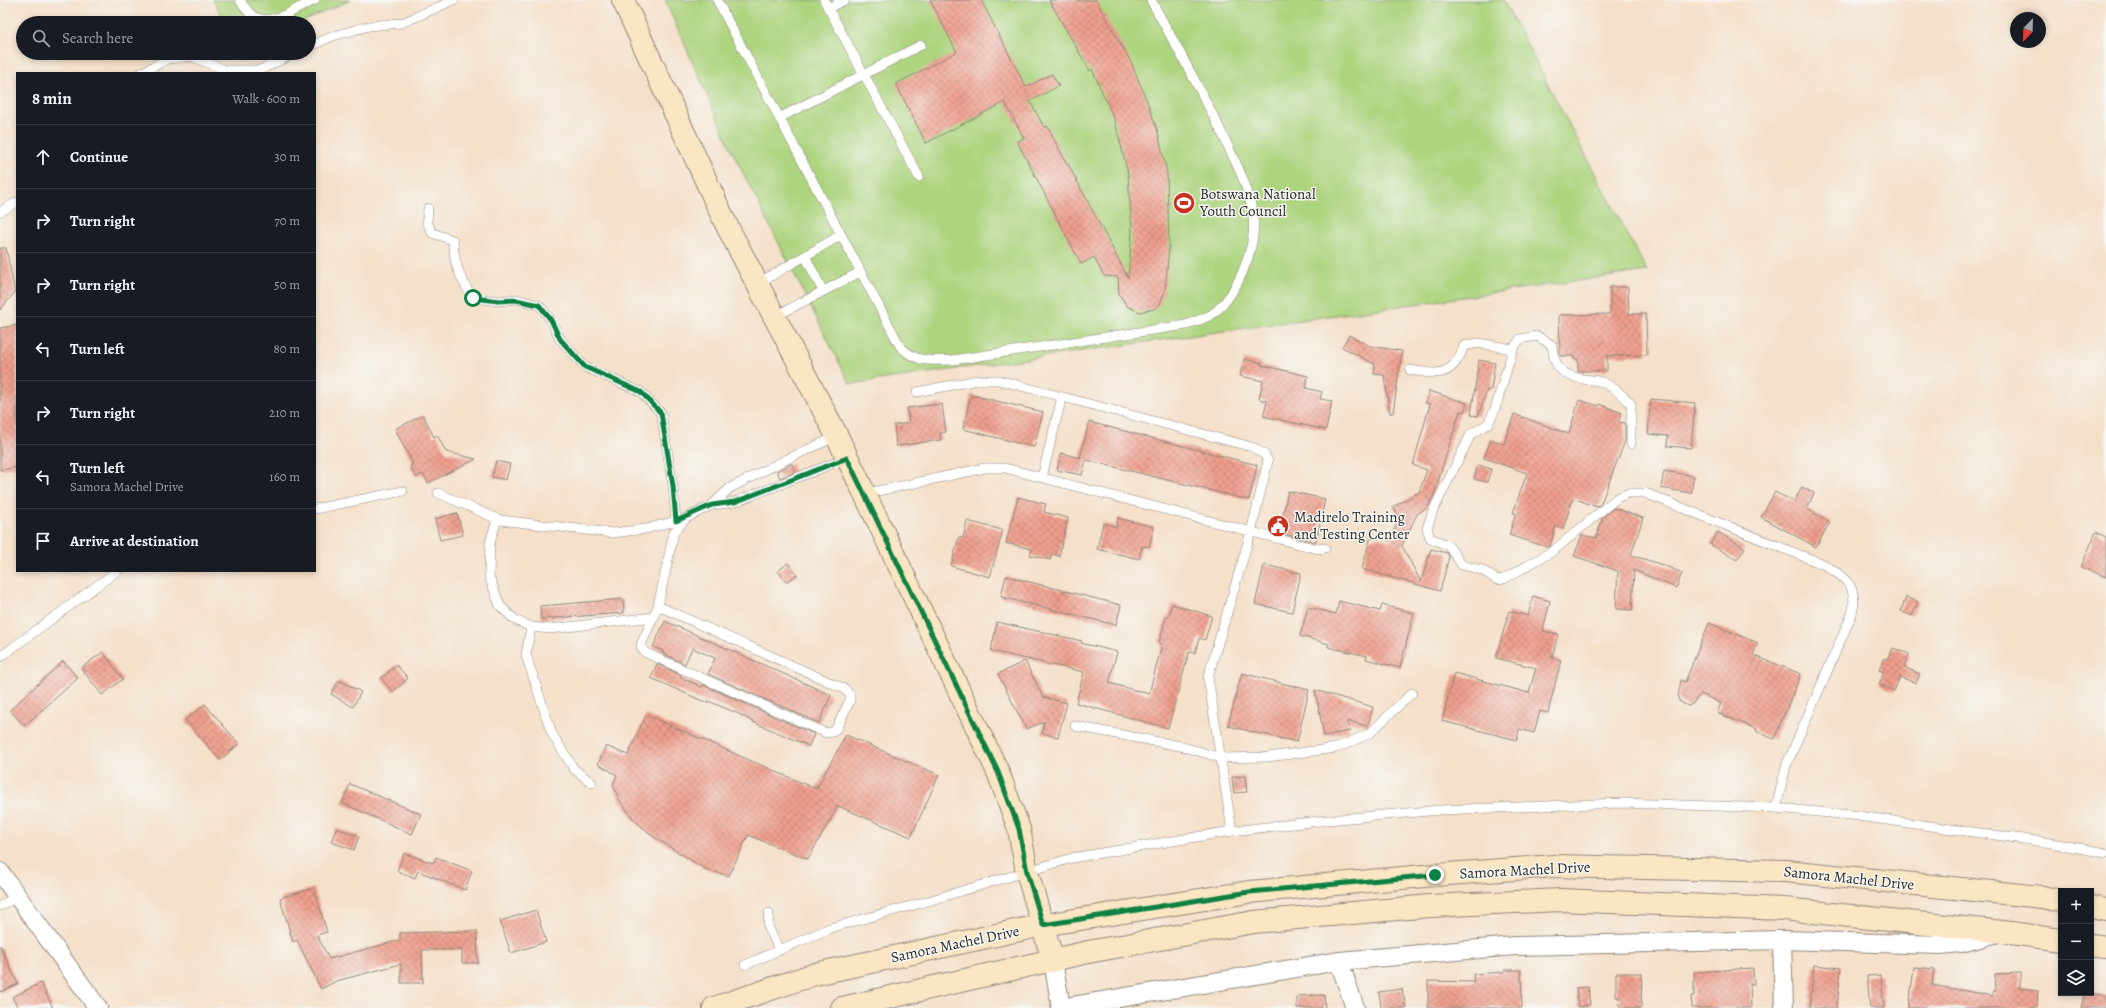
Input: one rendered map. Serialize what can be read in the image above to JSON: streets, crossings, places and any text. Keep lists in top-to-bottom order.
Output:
{
  "streets": {
    "main road": ["Samora Machel Drive"]
  },
  "places": {
    "sports": ["Botswana National Youth Council"],
    "public building": ["Madirelo Training and Testing Center"]
  },
  "north": "bottom left",
  "page": {
    "search": "Search here",
    "heading": ["8 min", "Walk · 600 m"],
    "list": [
      ["Continue", "30 m"],
      ["Turn right", "70 m"],
      ["Turn right", "50 m"],
      ["Turn left", "80 m"],
      ["Turn right", "210 m"],
      ["Turn left", "Samora Machel Drive", "160 m"],
      "Arrive at destination"
    ],
    "map_buttons": ["+", "−"]
  }
}
